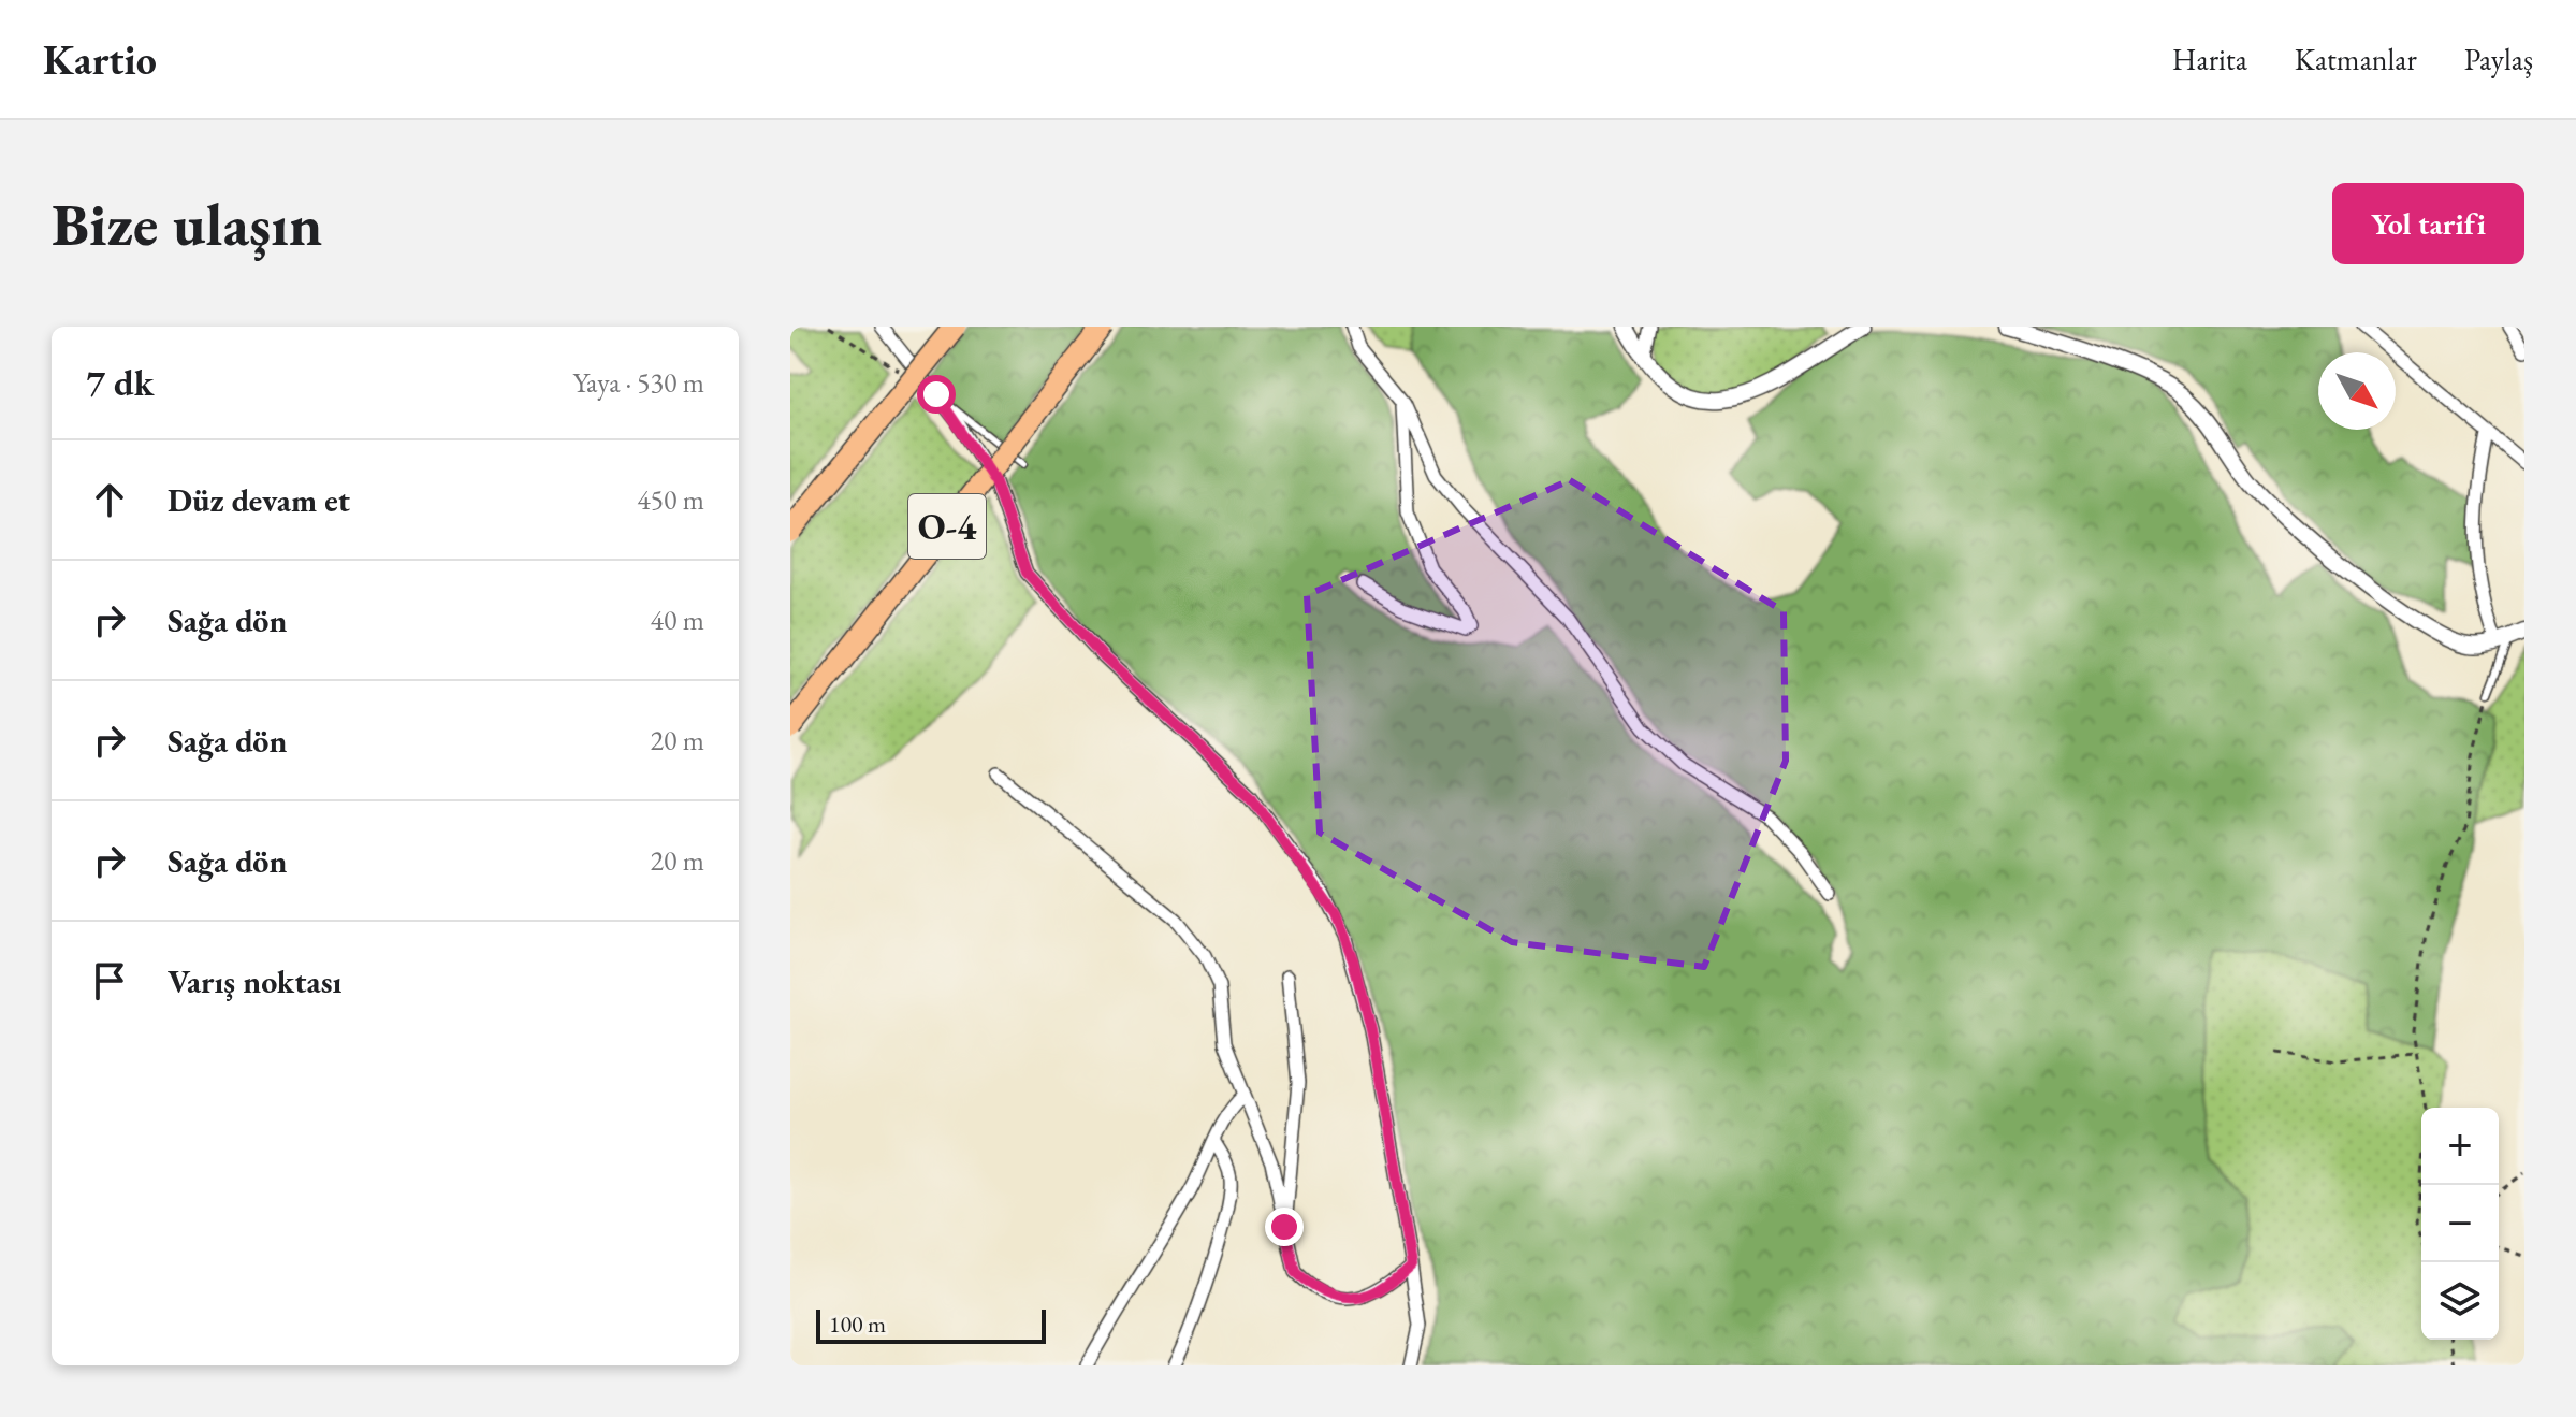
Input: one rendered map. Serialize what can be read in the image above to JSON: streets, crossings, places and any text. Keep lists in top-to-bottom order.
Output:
{
  "streets": {
    "highway": ["O-4"]
  },
  "scale_bar": "100 m",
  "north": "bottom right",
  "page": {
    "header": "Kartio",
    "nav": ["Harita", "Katmanlar", "Paylaş"],
    "buttons": "Yol tarifi",
    "title": "Bize ulaşın",
    "heading": ["7 dk", "Yaya · 530 m"],
    "list": [
      ["Düz devam et", "450 m"],
      ["Sağa dön", "40 m"],
      ["Sağa dön", "20 m"],
      ["Sağa dön", "20 m"],
      "Varış noktası"
    ],
    "map_buttons": ["+", "−"],
    "scale": "100 m"
  }
}
